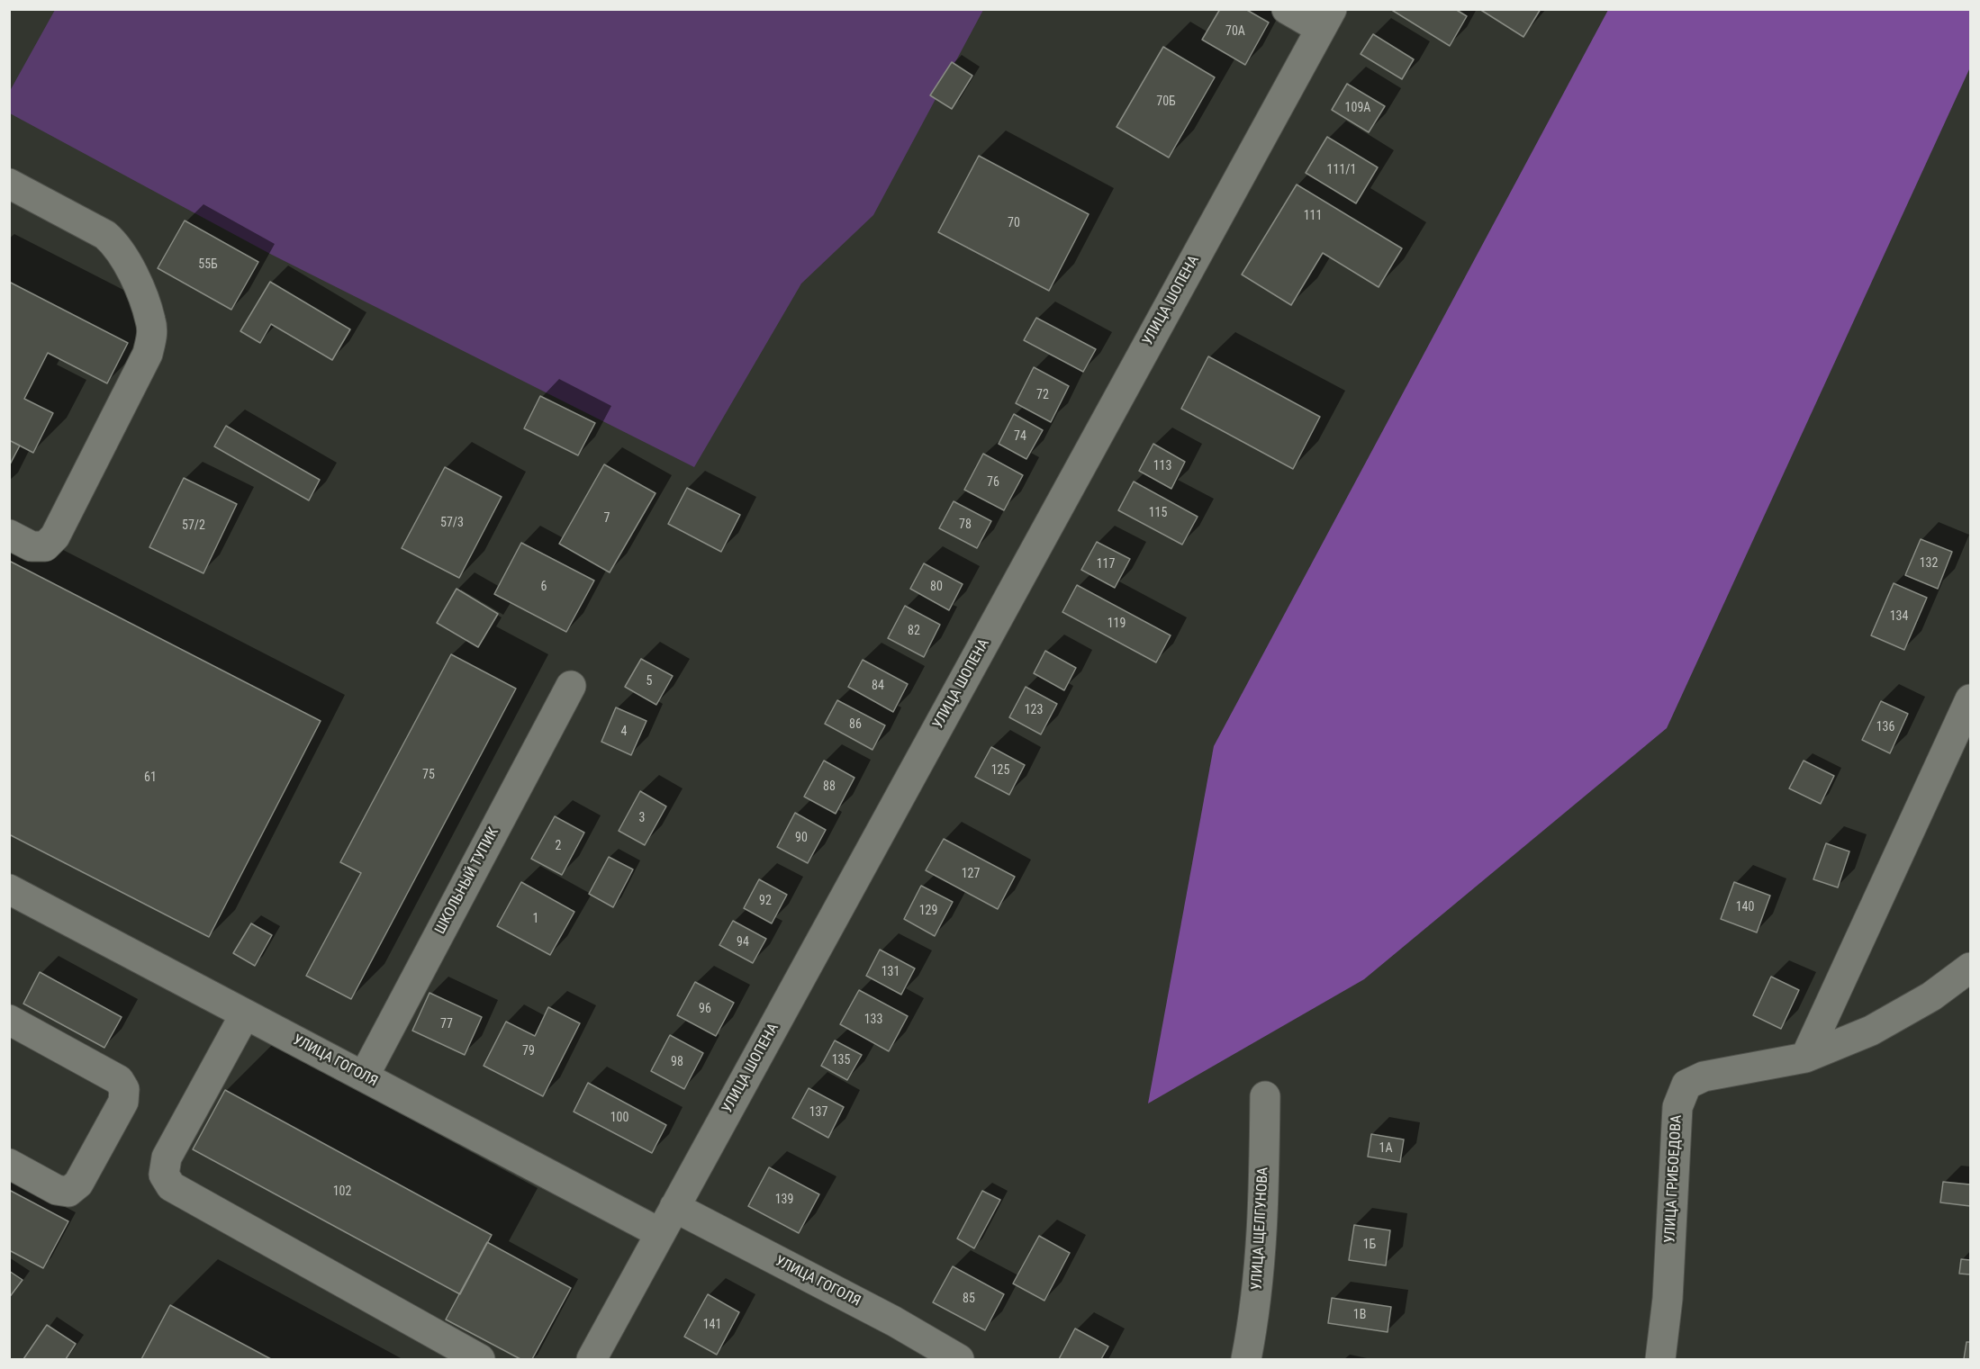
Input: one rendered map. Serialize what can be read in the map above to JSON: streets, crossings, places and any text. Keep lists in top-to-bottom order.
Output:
{
  "streets": {
    "street": [
      "УЛИЦА ШОПЕНА",
      "ШКОЛЬНЫЙ ТУПИК",
      "УЛИЦА ГОГОЛЯ",
      "УЛИЦА ГРИБОЕДОВА",
      "УЛИЦА ЩЕЛГУНОВА"
    ]
  },
  "crossings": [
    ["УЛИЦА ШОПЕНА", "УЛИЦА ГОГОЛЯ"],
    ["ШКОЛЬНЫЙ ТУПИК", "УЛИЦА ГОГОЛЯ"]
  ],
  "house_numbers": [
    "70А",
    "70Б",
    "109А",
    "111/1",
    "111",
    "70",
    "55Б",
    "72",
    "74",
    "113",
    "76",
    "115",
    "7",
    "57/3",
    "78",
    "57/2",
    "132",
    "117",
    "6",
    "80",
    "134",
    "119",
    "82",
    "5",
    "84",
    "123",
    "86",
    "136",
    "4",
    "125",
    "75",
    "61",
    "88",
    "3",
    "90",
    "2",
    "127",
    "92",
    "140",
    "129",
    "1",
    "94",
    "131",
    "96",
    "133",
    "77",
    "79",
    "135",
    "98",
    "137",
    "100",
    "1А",
    "102",
    "139",
    "1Б",
    "85",
    "1В",
    "141"
  ]
}
